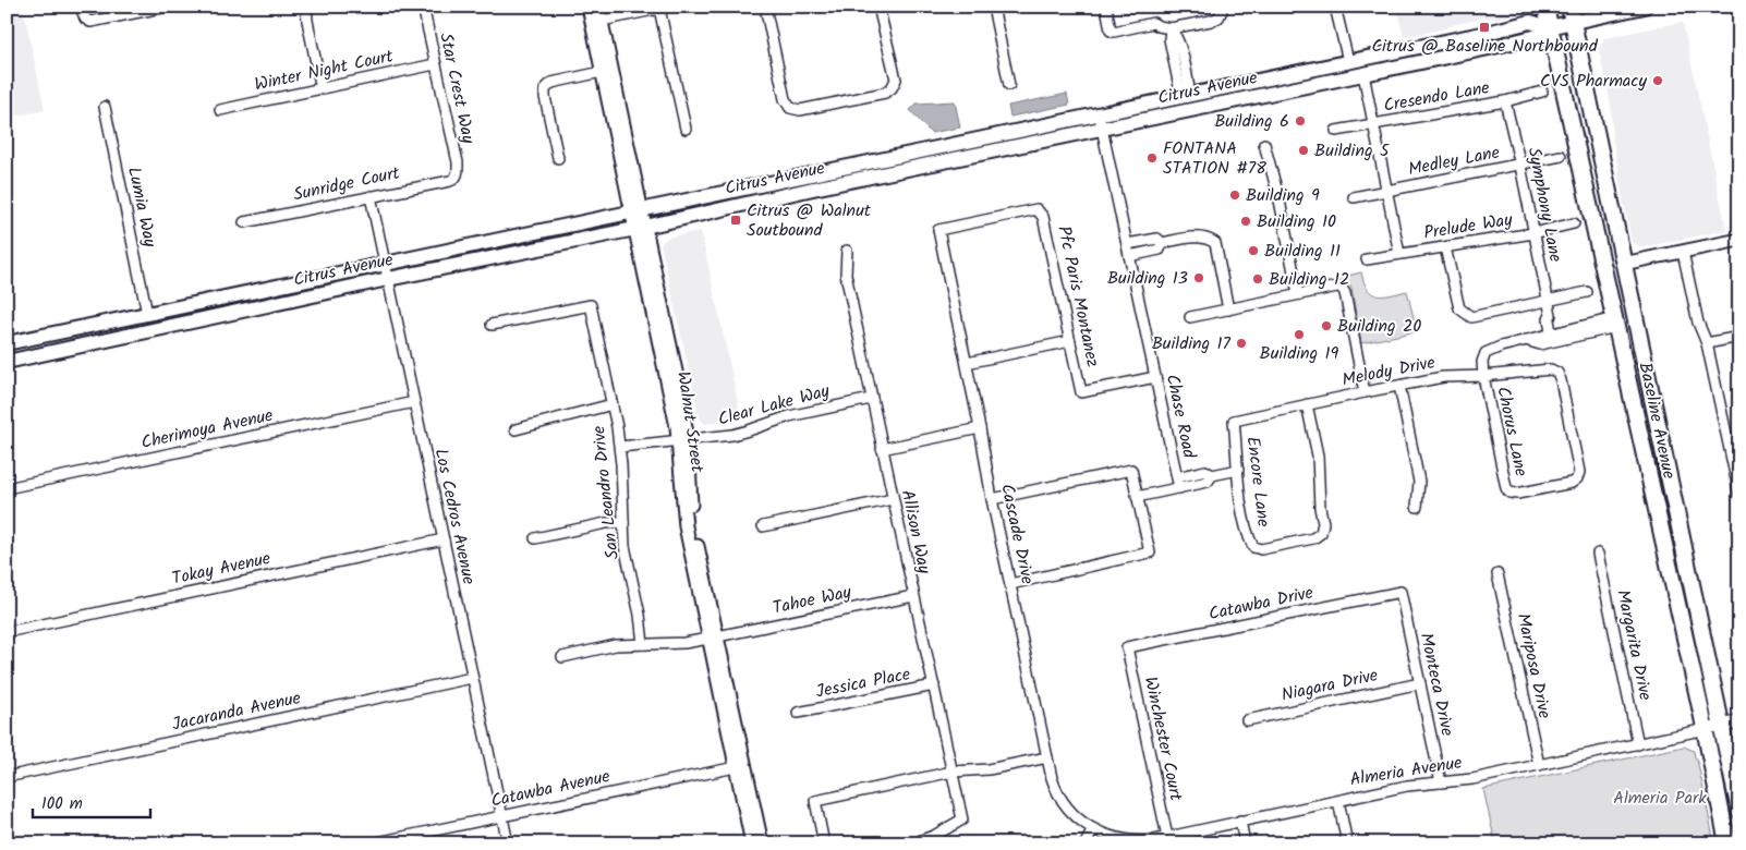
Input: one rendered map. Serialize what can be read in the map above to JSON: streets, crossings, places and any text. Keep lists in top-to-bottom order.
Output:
{
  "streets": {
    "main road": ["Citrus Avenue", "Baseline Avenue"],
    "street": [
      "Winter Night Court",
      "Star Crest Way",
      "Cresendo Lane",
      "Medley Lane",
      "Sunridge Court",
      "Symphony Lane",
      "Lumia Way",
      "Prelude Way",
      "Pfc Paris Montanez",
      "Melody Drive",
      "Clear Lake Way",
      "Chase Road",
      "Walnut Street",
      "Cherimoya Avenue",
      "Chorus Lane",
      "Encore Lane",
      "San Leandro Drive",
      "Los Cedros Avenue",
      "Allison Way",
      "Cascade Drive",
      "Tokay Avenue",
      "Tahoe Way",
      "Catawba Drive",
      "Margarita Drive",
      "Mariposa Drive",
      "Jessica Place",
      "Monteca Drive",
      "Niagara Drive",
      "Jacaranda Avenue",
      "Winchester Court",
      "Almeria Avenue",
      "Catawba Avenue"
    ]
  },
  "crossings": [
    ["Winter Night Court", "Star Crest Way"],
    ["Star Crest Way", "Sunridge Court"],
    ["Citrus Avenue", "Lumia Way"],
    ["Citrus Avenue", "Chase Road"],
    ["Citrus Avenue", "Baseline Avenue"],
    ["Citrus Avenue", "Walnut Street"],
    ["Citrus Avenue", "Los Cedros Avenue"],
    ["Cresendo Lane", "Symphony Lane"],
    ["Medley Lane", "Symphony Lane"],
    ["Sunridge Court", "Los Cedros Avenue"],
    ["Symphony Lane", "Prelude Way"],
    ["Symphony Lane", "Chorus Lane"],
    ["Pfc Paris Montanez", "Chase Road"],
    ["Pfc Paris Montanez", "Cascade Drive"],
    ["Melody Drive", "Chorus Lane"],
    ["Melody Drive", "Encore Lane"],
    ["Clear Lake Way", "Walnut Street"],
    ["Clear Lake Way", "San Leandro Drive"],
    ["Clear Lake Way", "Allison Way"],
    ["Baseline Avenue", "Almeria Avenue"],
    ["Walnut Street", "Tahoe Way"],
    ["Walnut Street", "Catawba Avenue"],
    ["Cherimoya Avenue", "Los Cedros Avenue"],
    ["San Leandro Drive", "Tahoe Way"],
    ["Los Cedros Avenue", "Tokay Avenue"],
    ["Los Cedros Avenue", "Jacaranda Avenue"],
    ["Los Cedros Avenue", "Catawba Avenue"],
    ["Allison Way", "Tahoe Way"],
    ["Allison Way", "Jessica Place"],
    ["Cascade Drive", "Almeria Avenue"],
    ["Catawba Drive", "Monteca Drive"],
    ["Catawba Drive", "Winchester Court"],
    ["Margarita Drive", "Almeria Avenue"],
    ["Mariposa Drive", "Almeria Avenue"],
    ["Monteca Drive", "Niagara Drive"],
    ["Monteca Drive", "Almeria Avenue"],
    ["Winchester Court", "Almeria Avenue"]
  ],
  "parks": ["Almeria Park"],
  "places": {
    "transit": ["Citrus @ Baseline Northbound", "Citrus @ Walnut Soutbound"],
    "other": [
      "CVS Pharmacy",
      "Building 6",
      "Building 5",
      "FONTANA STATION #78",
      "Building 9",
      "Building 10",
      "Building 11",
      "Building 13",
      "Building 12",
      "Building 20",
      "Building 19",
      "Building 17"
    ]
  },
  "scale_bar": "100 m"
}
